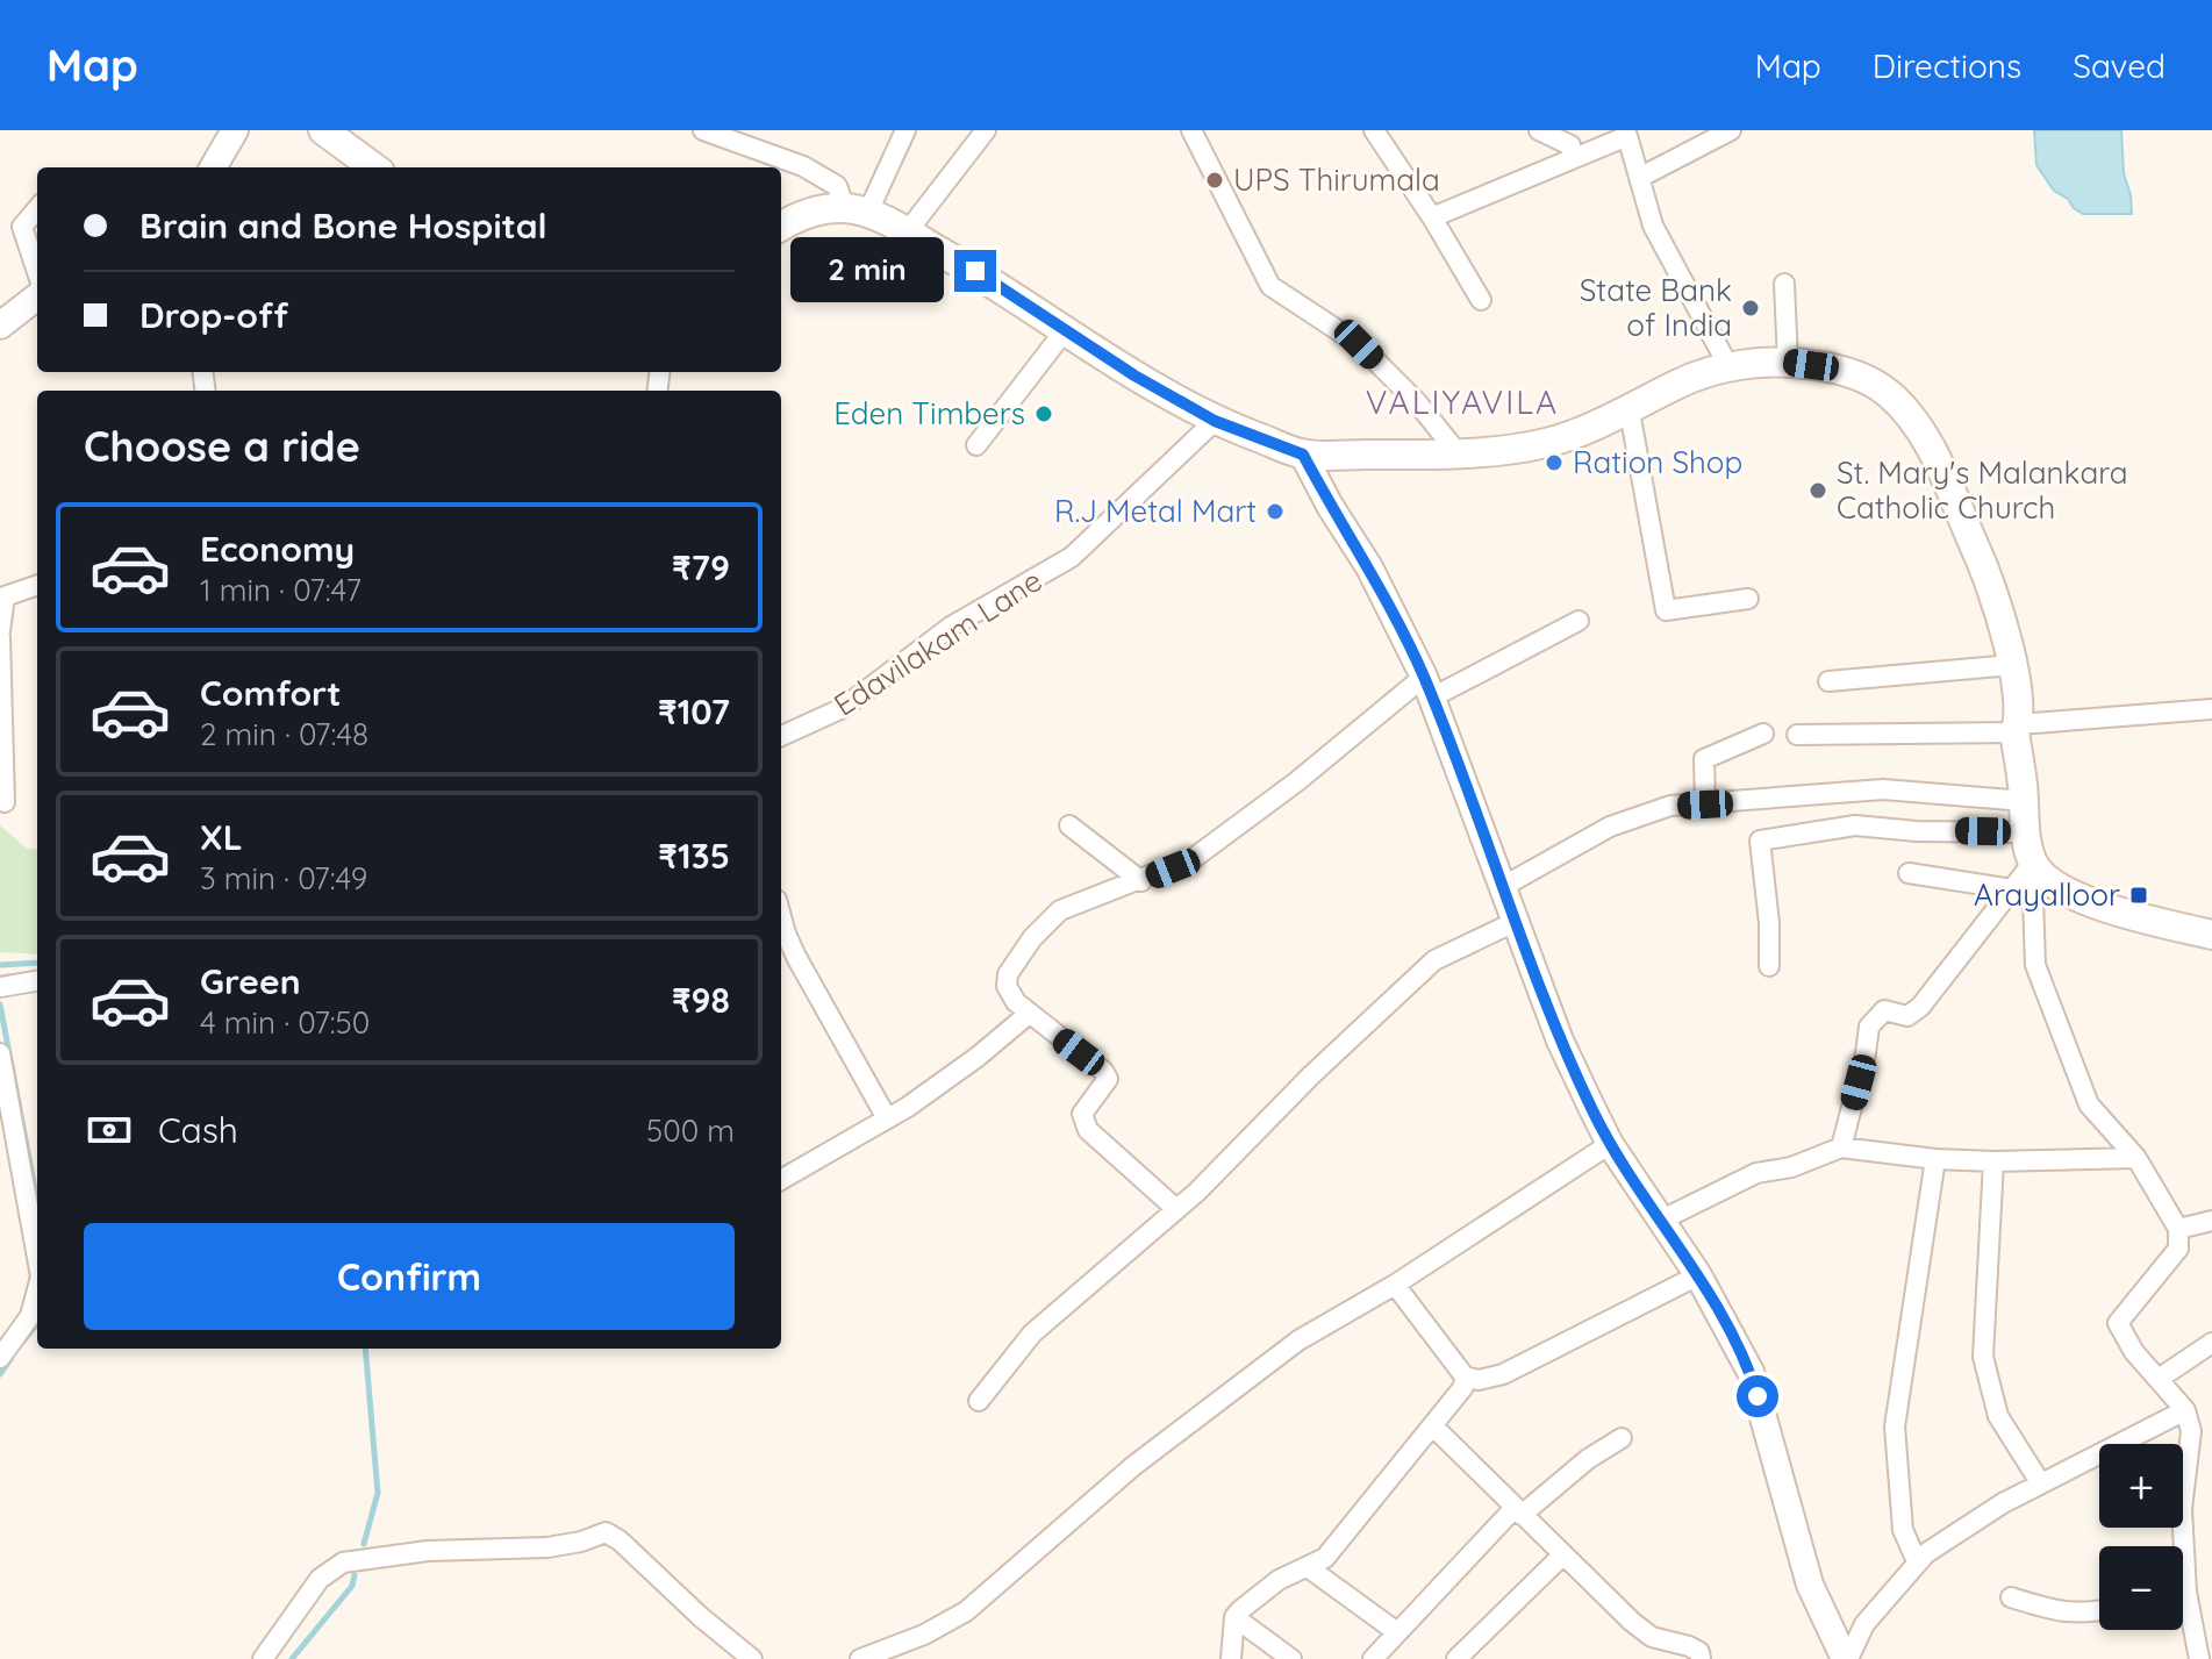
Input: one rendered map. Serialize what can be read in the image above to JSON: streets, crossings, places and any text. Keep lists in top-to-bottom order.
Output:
{
  "streets": {
    "street": ["Edavilakam Lane"]
  },
  "districts": ["VALIYAVILA"],
  "places": {
    "other": [
      "UPS Thirumala",
      "State Bank of India",
      "Eden Timbers",
      "Ration Shop",
      "St. Mary's Malankara Catholic Church",
      "R.J Metal Mart"
    ],
    "transit": ["Arayalloor"]
  },
  "page": {
    "header": "Map",
    "nav": ["Map", "Directions", "Saved"],
    "banner": ["Brain and Bone Hospital", "Drop-off"],
    "bubble": "2 min",
    "heading": "Choose a ride",
    "list": [
      {
        "name": "Economy",
        "note": "1 min · 07:47",
        "value": "₹79"
      },
      {
        "name": "Comfort",
        "note": "2 min · 07:48",
        "value": "₹107"
      },
      {
        "name": "XL",
        "note": "3 min · 07:49",
        "value": "₹135"
      },
      {
        "name": "Green",
        "note": "4 min · 07:50",
        "value": "₹98"
      }
    ],
    "pay": ["Cash", "500 m"],
    "buttons": "Confirm",
    "map_buttons": ["+", "−"]
  }
}
